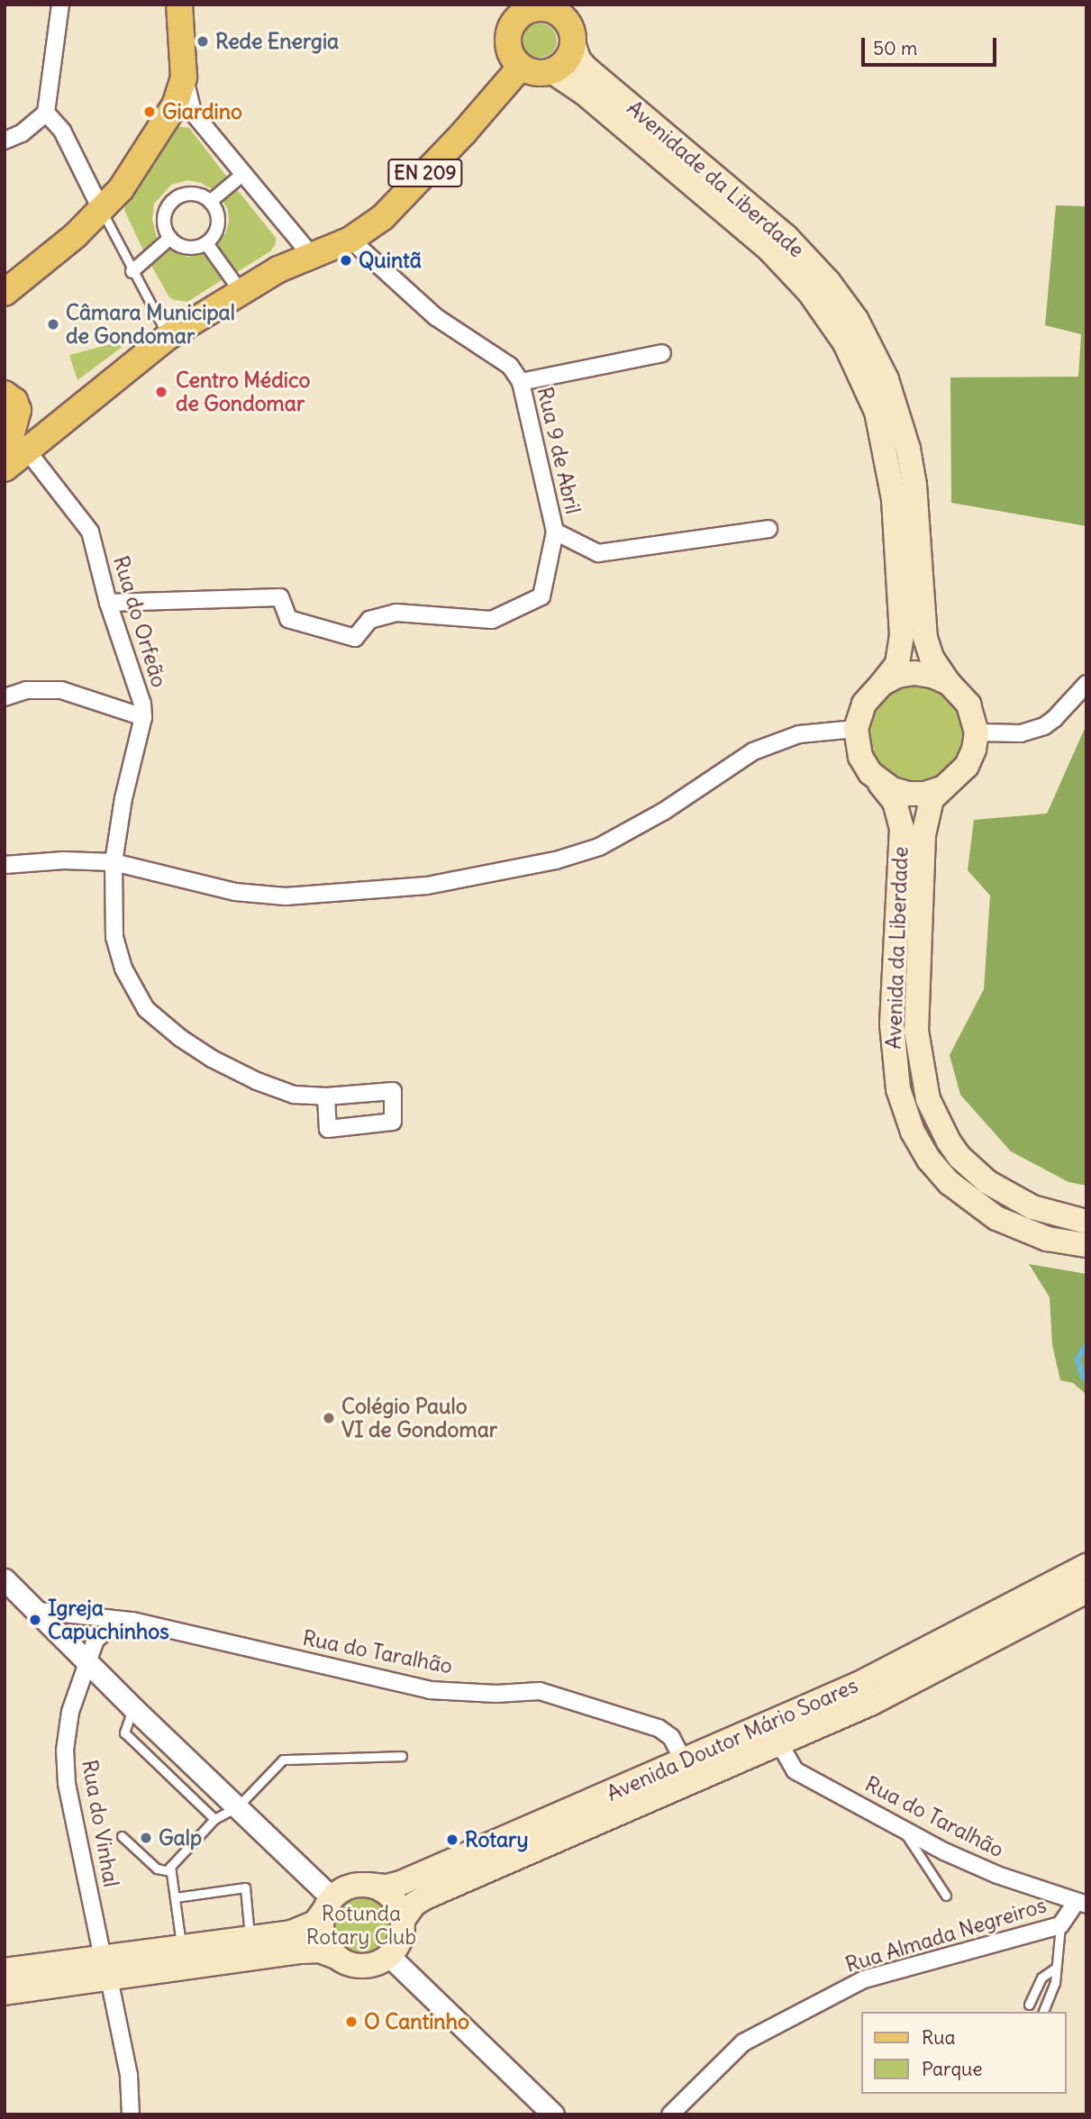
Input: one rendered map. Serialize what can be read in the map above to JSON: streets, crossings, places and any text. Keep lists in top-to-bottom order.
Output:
{
  "streets": {
    "main road": [
      "EN 209",
      "Avenidade da Liberdade",
      "Avenida da Liberdade",
      "Avenida Doutor Mário Soares"
    ],
    "street": [
      "Rua 9 de Abril",
      "Rua do Orfeão",
      "Rua do Taralhão",
      "Rua do Vinhal",
      "Rua Almada Negreiros"
    ]
  },
  "crossings": [
    ["EN 209", "Avenidade da Liberdade"],
    ["EN 209", "Rua 9 de Abril"],
    ["EN 209", "Rua do Orfeão"],
    ["Avenidade da Liberdade", "Avenida da Liberdade"],
    ["Rua do Taralhão", "Avenida Doutor Mário Soares"],
    ["Rua do Taralhão", "Rua Almada Negreiros"]
  ],
  "parks": ["Rotunda Rotary Club"],
  "places": [
    "Rede Energia",
    "Giardino",
    "Quintã",
    "Câmara Municipal de Gondomar",
    "Centro Médico de Gondomar",
    "Colégio Paulo VI de Gondomar",
    "Igreja Capuchinhos",
    "Galp",
    "Rotary",
    "O Cantinho"
  ],
  "legend": ["Rua", "Parque"],
  "scale_bar": "50 m"
}
